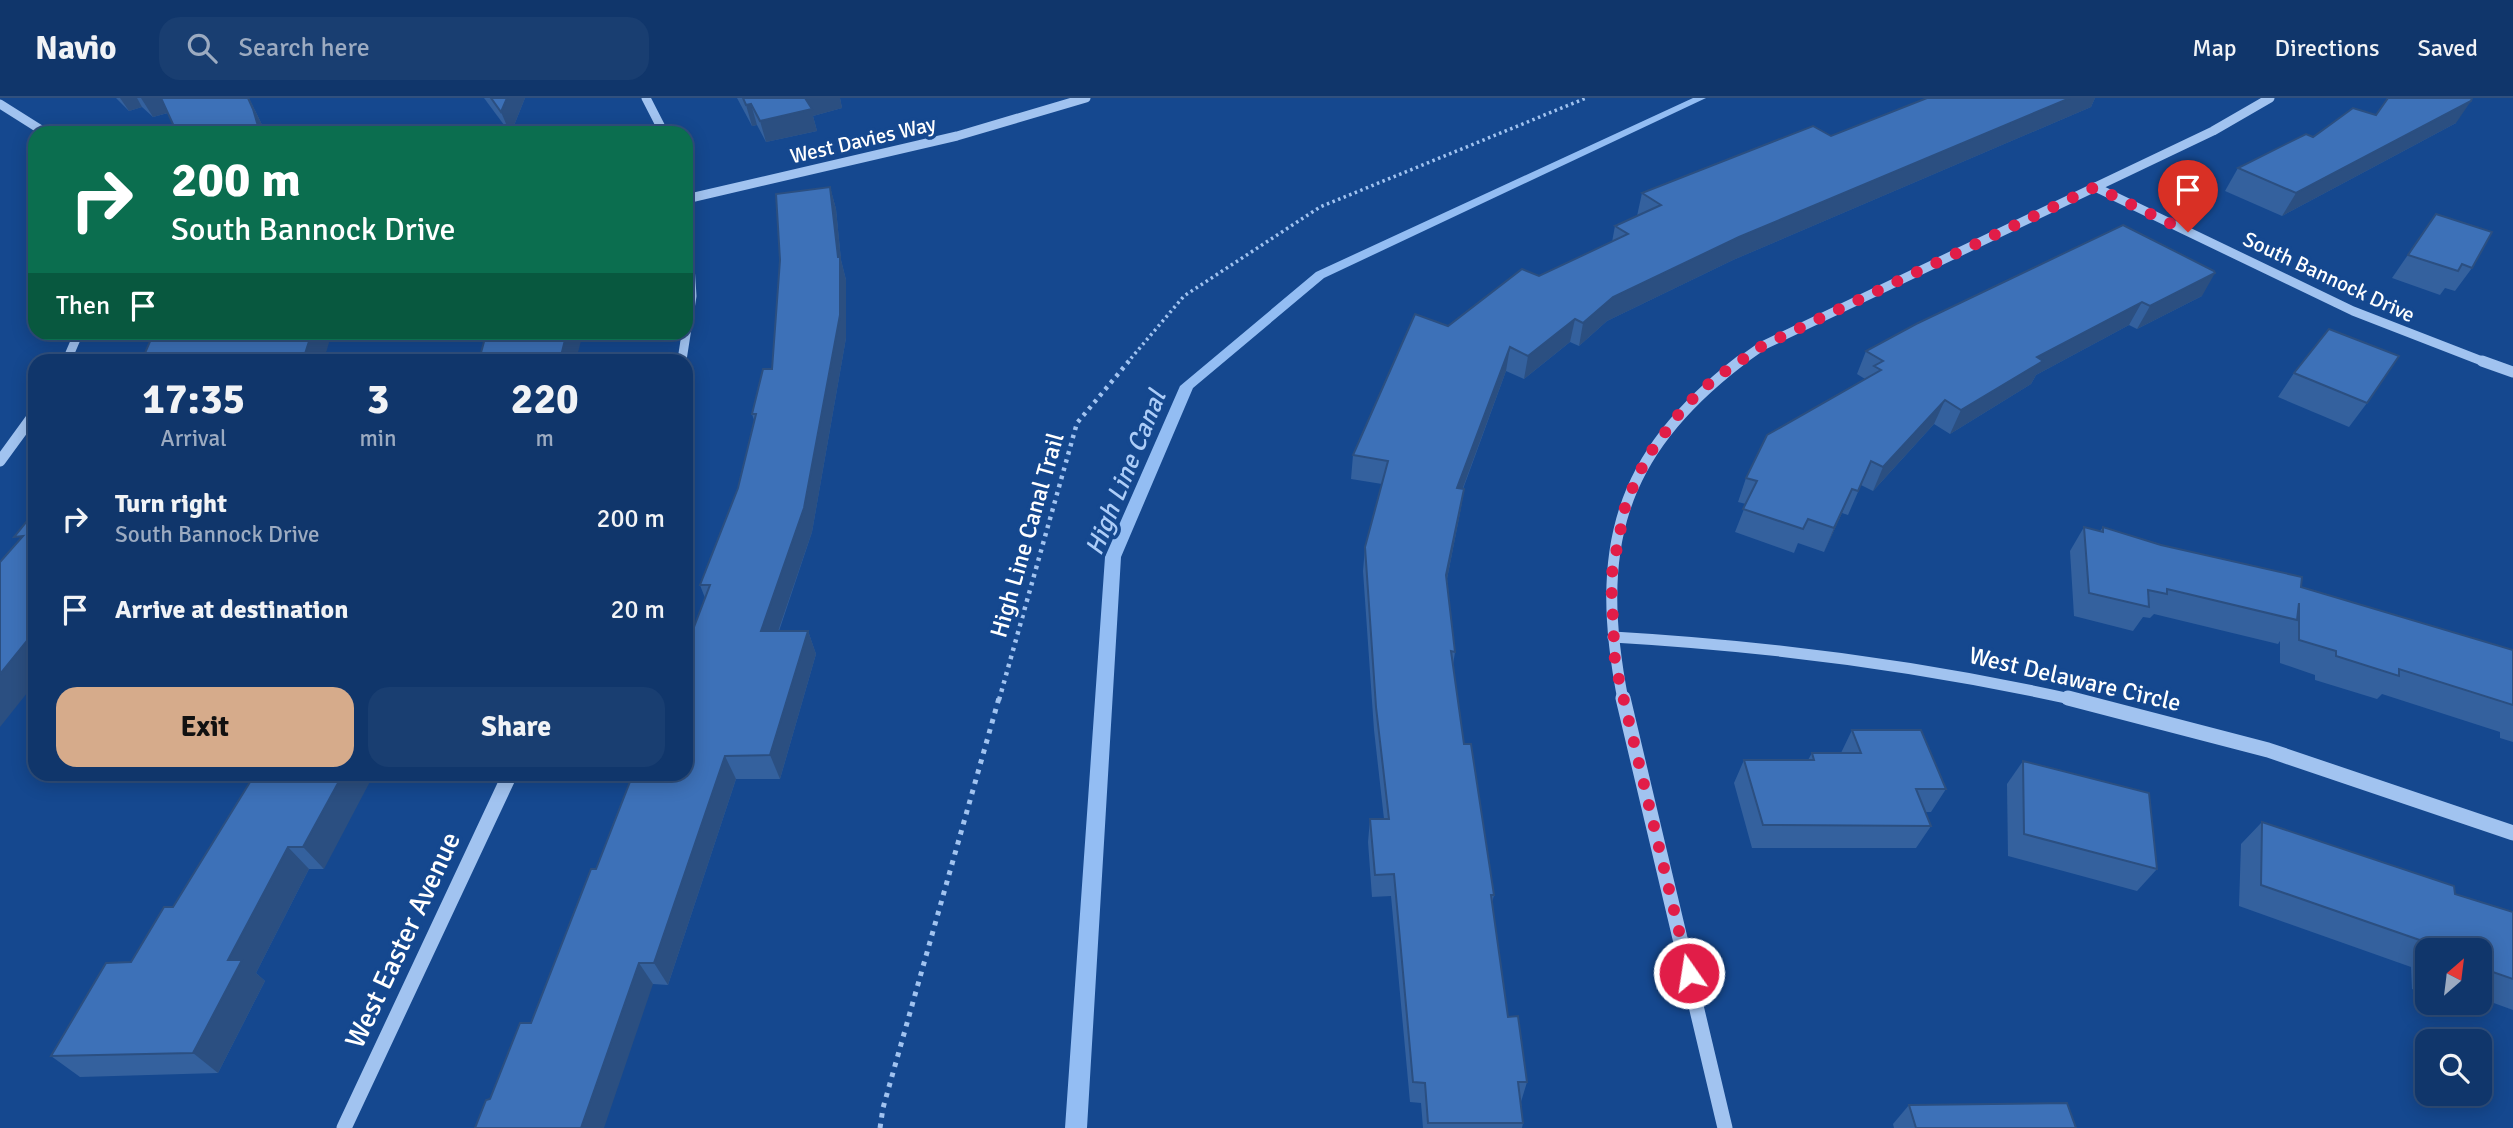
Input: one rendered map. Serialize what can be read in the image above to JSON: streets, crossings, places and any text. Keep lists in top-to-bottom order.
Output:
{
  "streets": {
    "street": [
      "West Davies Way",
      "South Bannock Drive",
      "West Delaware Circle",
      "West Easter Avenue"
    ],
    "path": ["High Line Canal Trail"]
  },
  "water": ["High Line Canal"],
  "north": "top right",
  "page": {
    "header": "Navio",
    "search": "Search here",
    "nav": ["Map", "Directions", "Saved"],
    "turn": ["200 m", "South Bannock Drive"],
    "then": "Then",
    "eta": [
      "17:35",
      "Arrival",
      "3",
      "min",
      "220",
      "m"
    ],
    "list": [
      {
        "name": "Turn right",
        "note": "South Bannock Drive",
        "value": "200 m"
      },
      {
        "name": "Arrive at destination",
        "value": "20 m"
      }
    ],
    "buttons": ["Exit", "Share"]
  }
}
